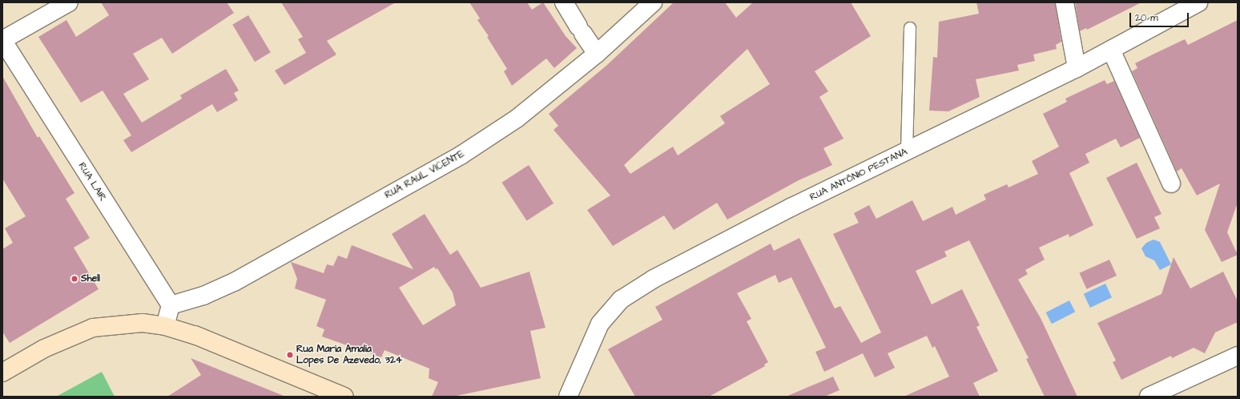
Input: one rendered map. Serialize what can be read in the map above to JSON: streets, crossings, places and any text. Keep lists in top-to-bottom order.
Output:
{
  "streets": {
    "street": ["RUA RAUL VICENTE", "RUA ANTÔNIO PESTANA", "RUA LAIR"]
  },
  "crossings": [
    ["RUA RAUL VICENTE", "RUA LAIR"]
  ],
  "places": ["Shell", "Rua Maria Amalia Lopes De Azevedo, 324"],
  "scale_bar": "20 m"
}
